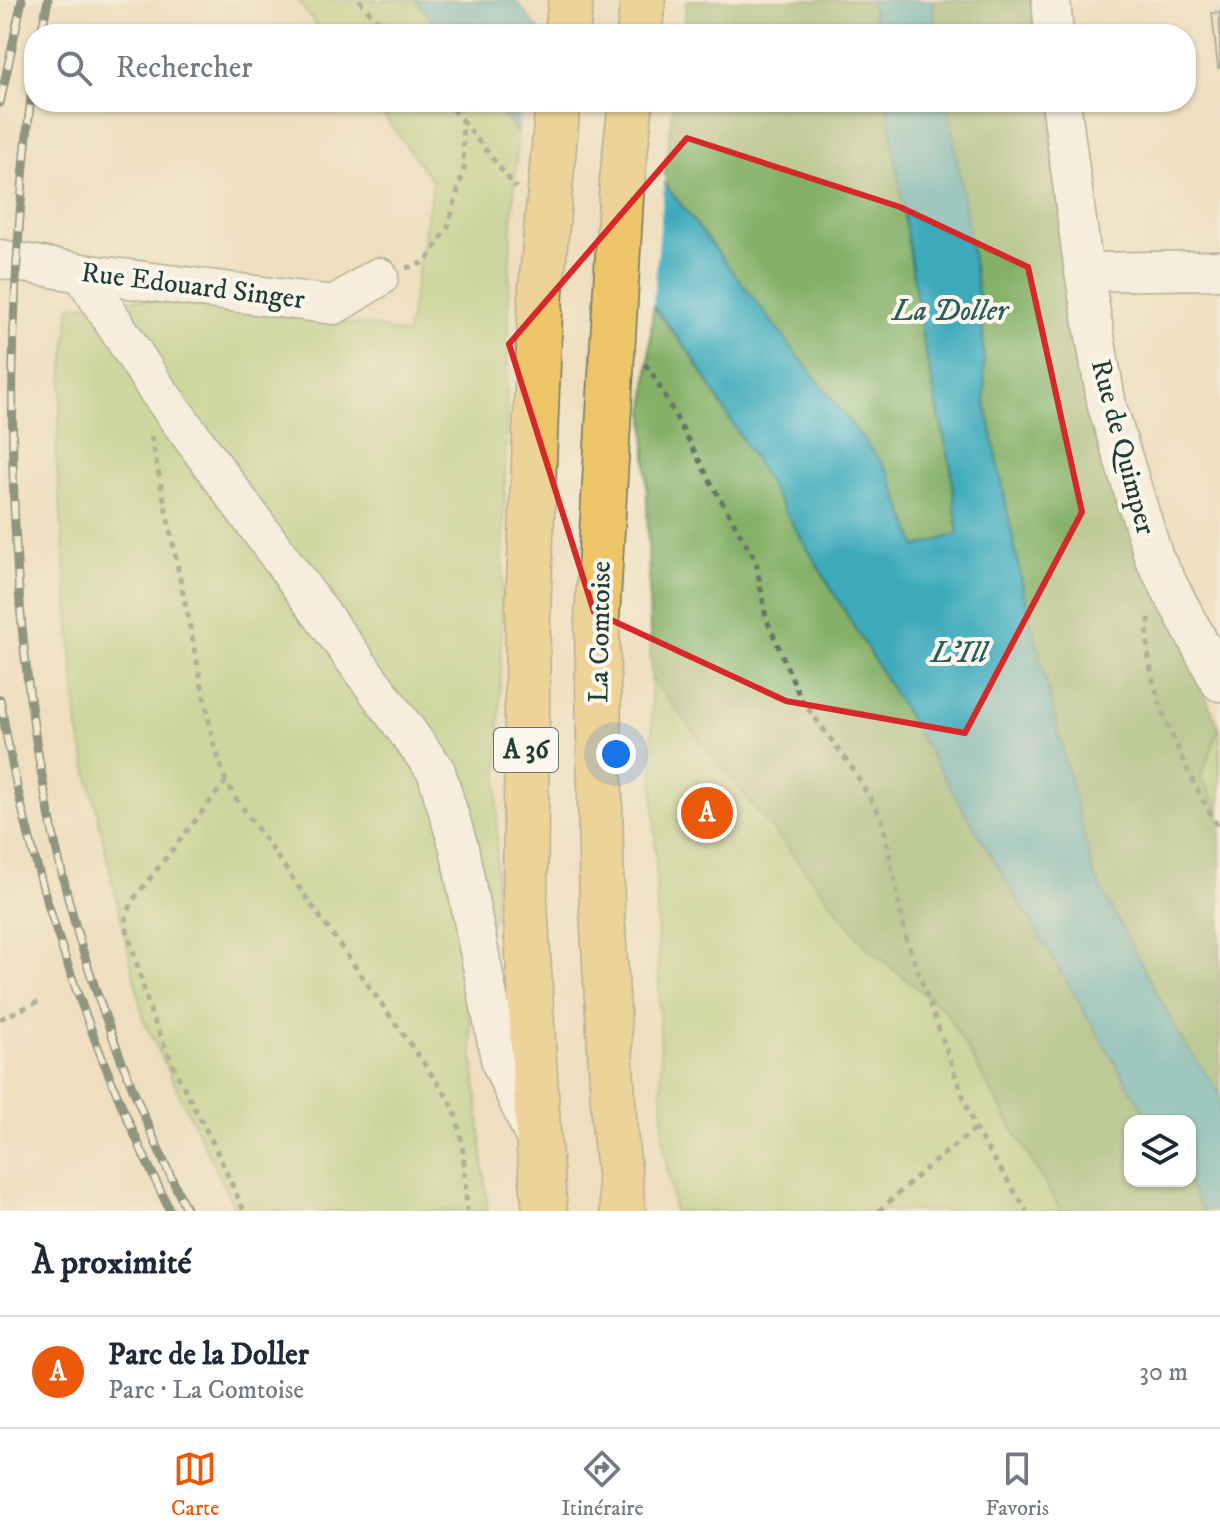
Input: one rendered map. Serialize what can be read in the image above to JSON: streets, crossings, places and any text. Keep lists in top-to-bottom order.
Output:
{
  "streets": {
    "highway": ["La Comtoise", "A 36"],
    "street": ["Rue Edouard Singer", "Rue de Quimper"]
  },
  "water": ["La Doller", "L'Ill"],
  "page": {
    "search": "Rechercher",
    "pins": "A",
    "heading": "À proximité",
    "list": [
      {
        "mark": "A",
        "name": "Parc de la Doller",
        "note": "Parc · La Comtoise",
        "value": "30 m"
      }
    ],
    "nav": ["Carte", "Itinéraire", "Favoris"]
  }
}
